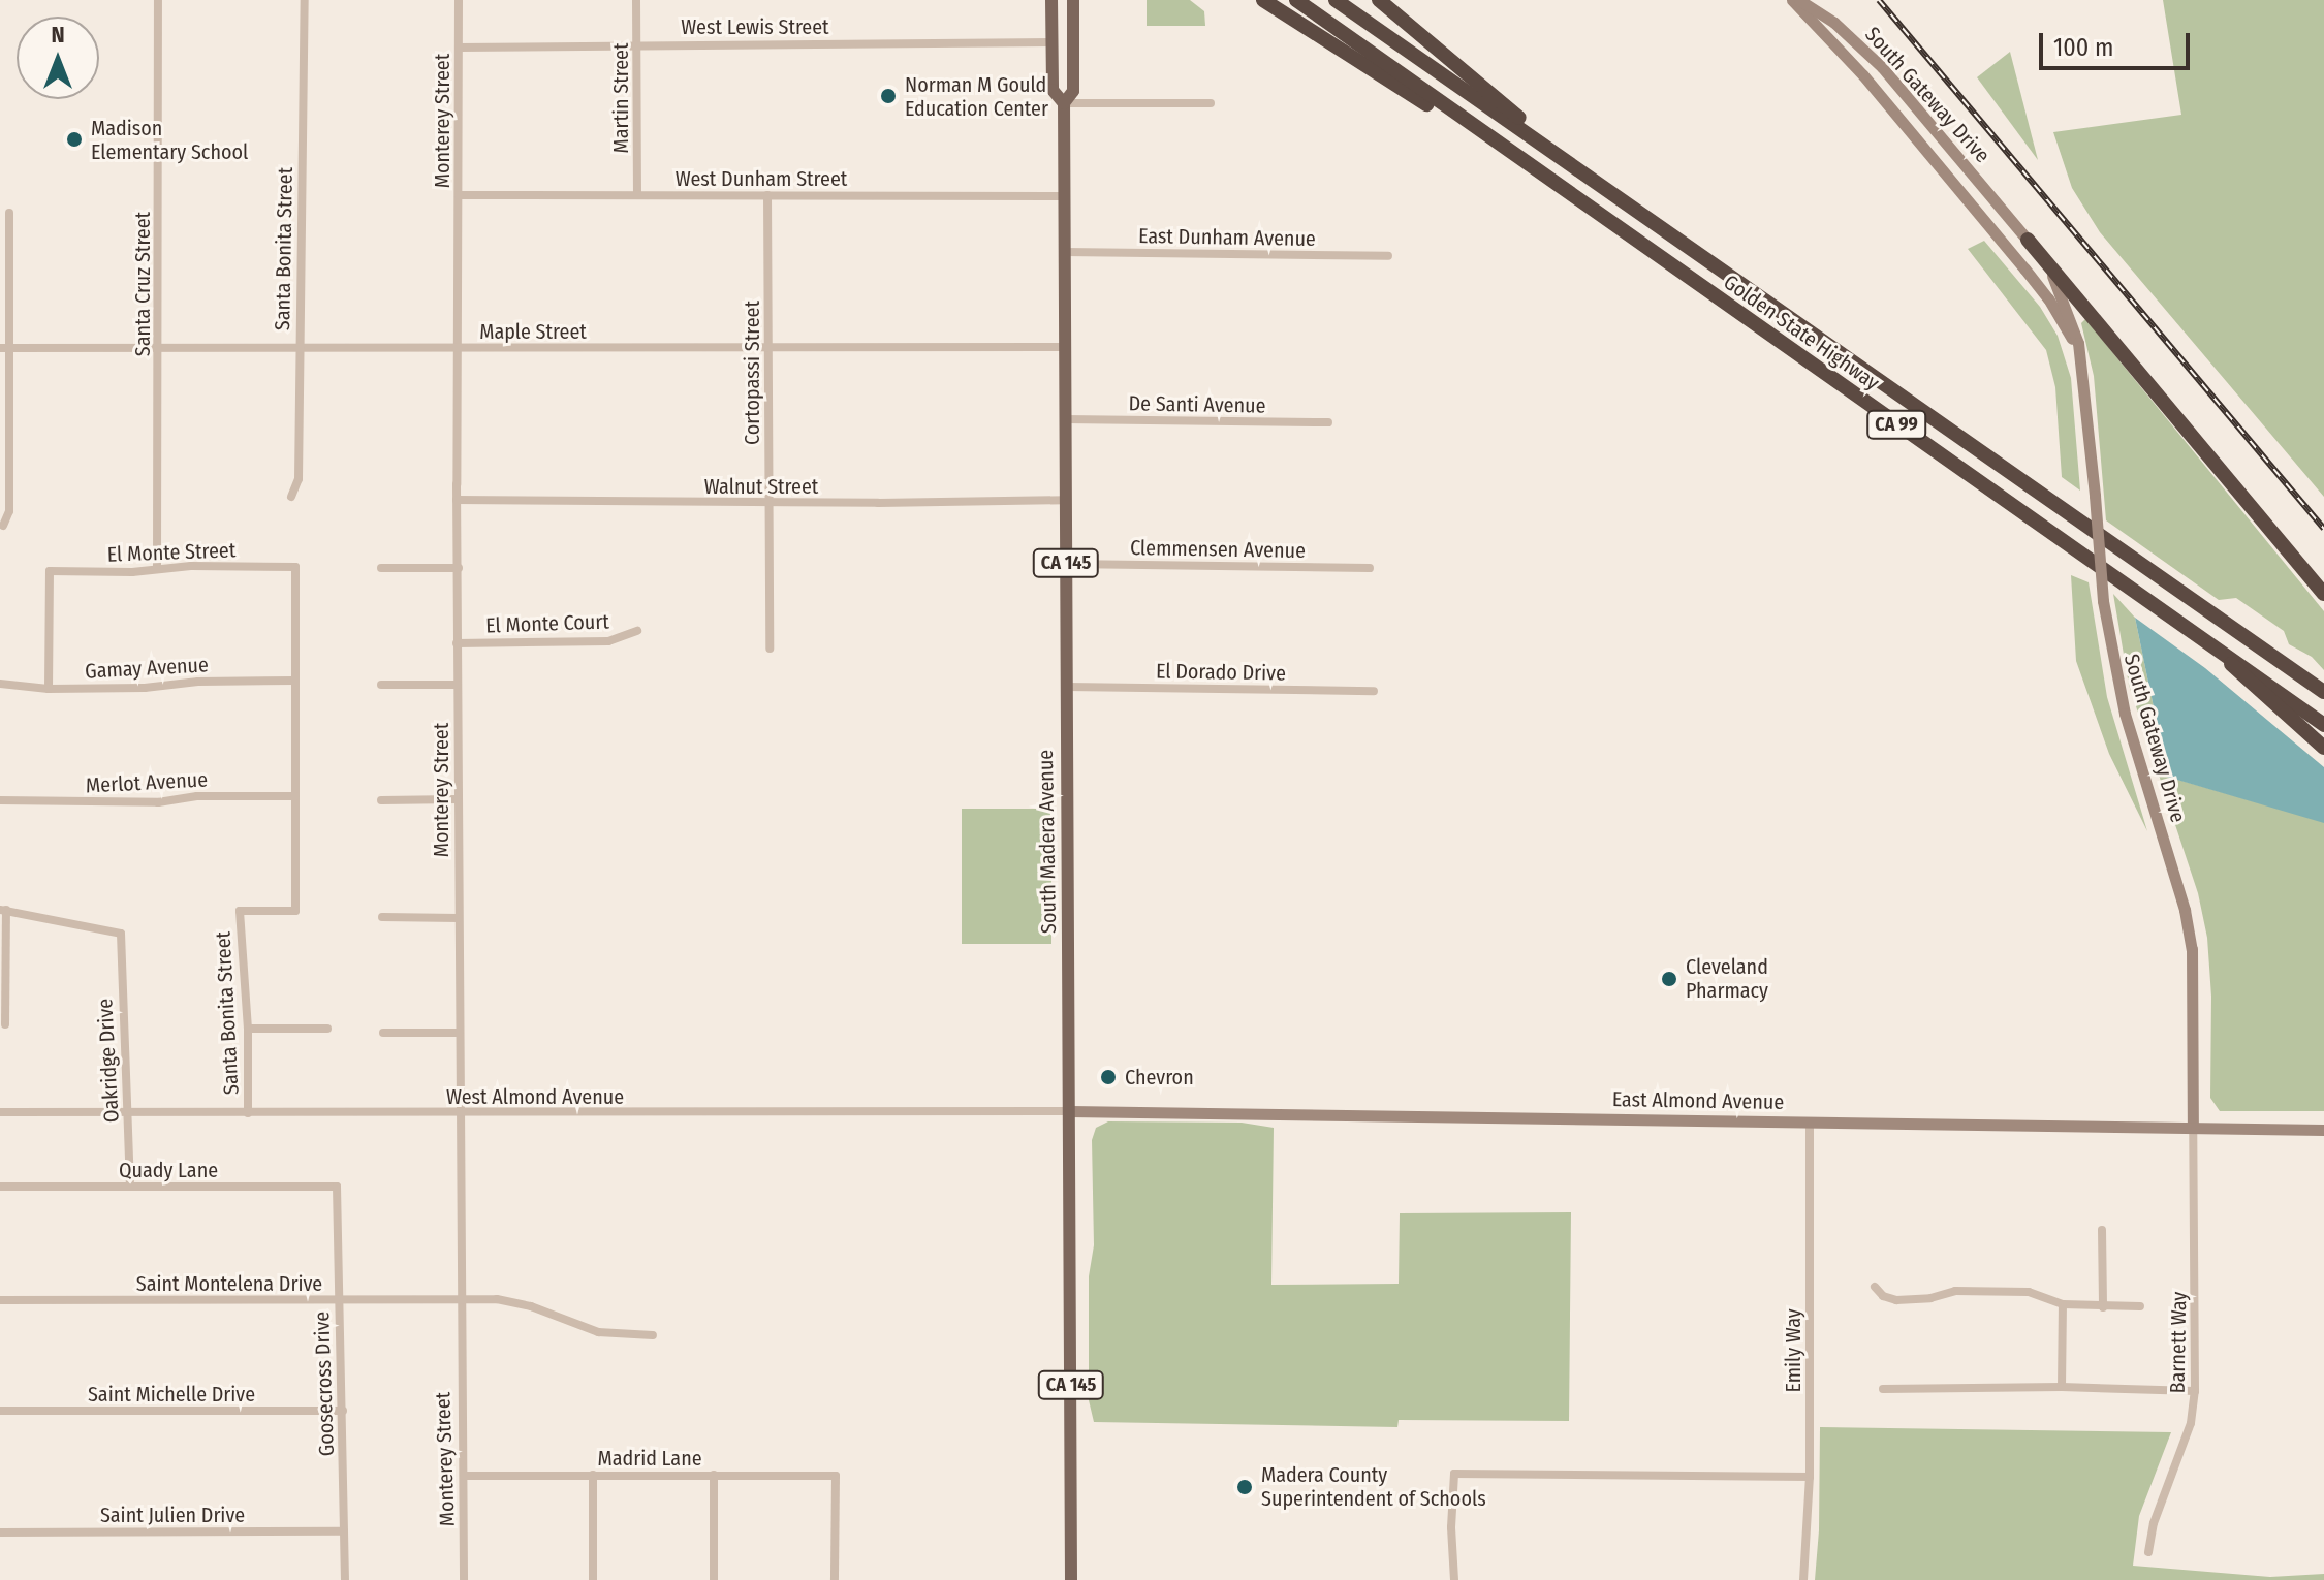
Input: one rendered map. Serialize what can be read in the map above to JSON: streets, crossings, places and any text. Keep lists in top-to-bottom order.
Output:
{
  "streets": {
    "highway": ["Golden State Highway", "CA 99"],
    "main road": [
      "South Gateway Drive",
      "CA 145",
      "South Madera Avenue",
      "East Almond Avenue"
    ],
    "street": [
      "West Lewis Street",
      "Martin Street",
      "Monterey Street",
      "West Dunham Street",
      "East Dunham Avenue",
      "Santa Bonita Street",
      "Santa Cruz Street",
      "Maple Street",
      "Cortopassi Street",
      "De Santi Avenue",
      "Walnut Street",
      "Clemmensen Avenue",
      "El Monte Street",
      "El Monte Court",
      "Gamay Avenue",
      "El Dorado Drive",
      "Merlot Avenue",
      "Oakridge Drive",
      "West Almond Avenue",
      "Quady Lane",
      "Saint Montelena Drive",
      "Barnett Way",
      "Emily Way",
      "Goosecross Drive",
      "Saint Michelle Drive",
      "Madrid Lane",
      "Saint Julien Drive"
    ]
  },
  "crossings": [
    ["West Lewis Street", "Martin Street"],
    ["West Lewis Street", "Monterey Street"],
    ["West Lewis Street", "South Madera Avenue"],
    ["South Gateway Drive", "East Almond Avenue"],
    ["South Gateway Drive", "Barnett Way"],
    ["Martin Street", "West Dunham Street"],
    ["Monterey Street", "West Dunham Street"],
    ["Monterey Street", "Maple Street"],
    ["Monterey Street", "Walnut Street"],
    ["Monterey Street", "El Monte Court"],
    ["Monterey Street", "West Almond Avenue"],
    ["Monterey Street", "Saint Montelena Drive"],
    ["Monterey Street", "Madrid Lane"],
    ["West Dunham Street", "Cortopassi Street"],
    ["West Dunham Street", "South Madera Avenue"],
    ["East Dunham Avenue", "South Madera Avenue"],
    ["Santa Bonita Street", "Maple Street"],
    ["Santa Bonita Street", "Merlot Avenue"],
    ["Santa Bonita Street", "West Almond Avenue"],
    ["Santa Cruz Street", "Maple Street"],
    ["Santa Cruz Street", "El Monte Street"],
    ["Maple Street", "Cortopassi Street"],
    ["Maple Street", "South Madera Avenue"],
    ["Cortopassi Street", "Walnut Street"],
    ["De Santi Avenue", "South Madera Avenue"],
    ["Walnut Street", "South Madera Avenue"],
    ["Clemmensen Avenue", "South Madera Avenue"],
    ["El Monte Street", "Gamay Avenue"],
    ["El Dorado Drive", "South Madera Avenue"],
    ["South Madera Avenue", "West Almond Avenue"],
    ["South Madera Avenue", "East Almond Avenue"],
    ["Oakridge Drive", "West Almond Avenue"],
    ["Oakridge Drive", "Quady Lane"],
    ["West Almond Avenue", "East Almond Avenue"],
    ["East Almond Avenue", "Barnett Way"],
    ["East Almond Avenue", "Emily Way"],
    ["Quady Lane", "Goosecross Drive"],
    ["Saint Montelena Drive", "Goosecross Drive"],
    ["Goosecross Drive", "Saint Michelle Drive"],
    ["Goosecross Drive", "Saint Julien Drive"]
  ],
  "places": [
    "Norman M Gould Education Center",
    "Madison Elementary School",
    "Cleveland Pharmacy",
    "Chevron",
    "Madera County Superintendent of Schools"
  ],
  "scale_bar": "100 m",
  "north": "top"
}
